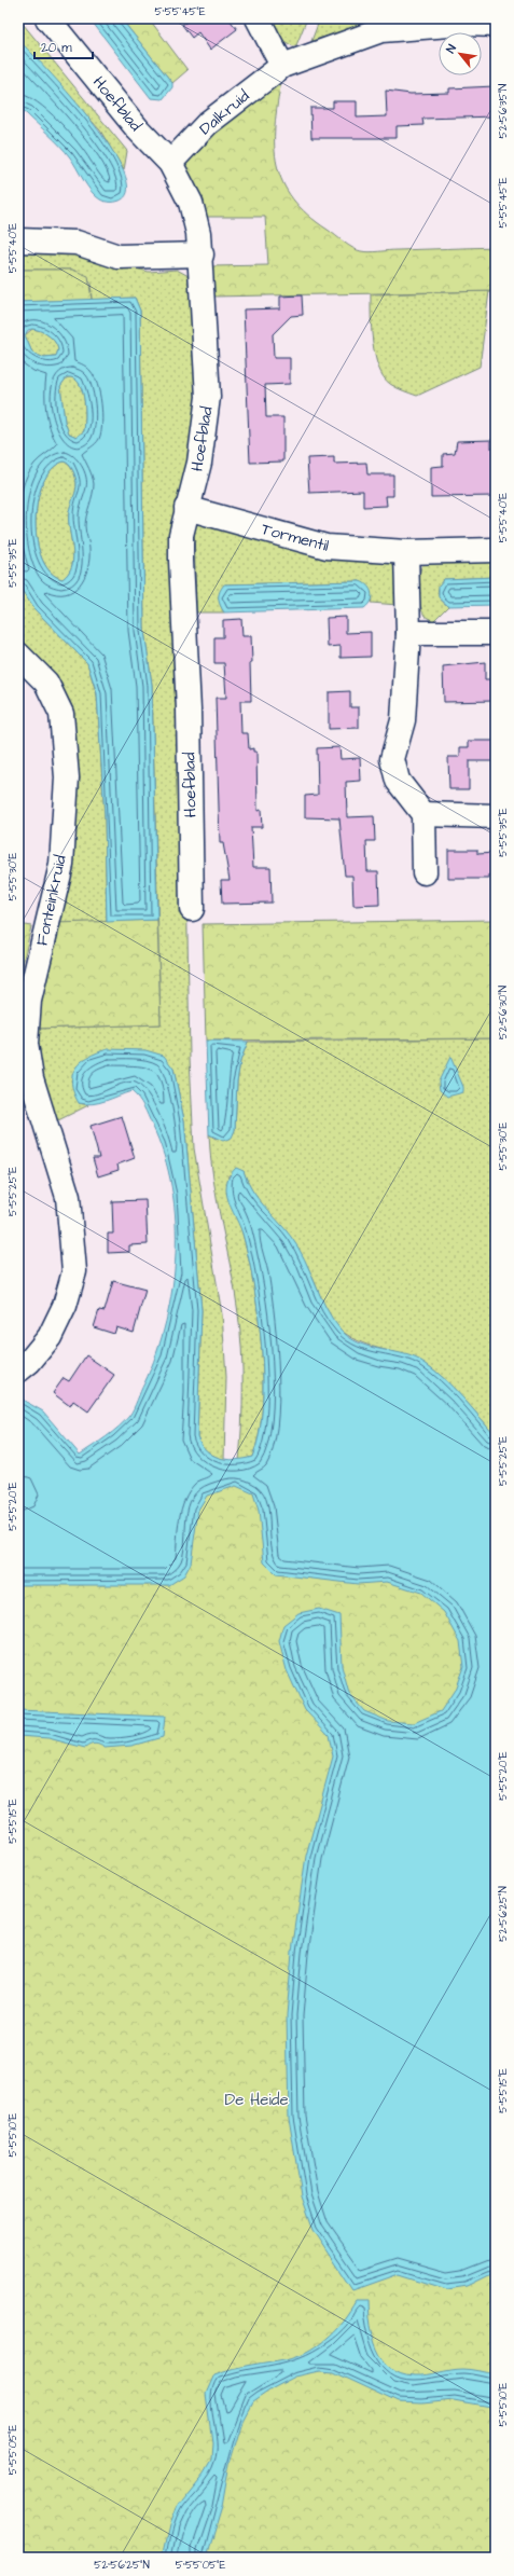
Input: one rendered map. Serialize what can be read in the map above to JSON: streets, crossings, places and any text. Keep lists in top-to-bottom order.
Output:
{
  "streets": {
    "street": [
      "Hoefblad",
      "Dalkruid",
      "Tormentil",
      "Fonteinkruid"
    ]
  },
  "crossings": [
    ["Hoefblad", "Dalkruid"],
    ["Hoefblad", "Tormentil"]
  ],
  "parks": ["De Heide"],
  "scale_bar": "20 m",
  "north": "top left",
  "coordinates": [
    "5°55'45\"E",
    "52°56'35\"N",
    "5°55'40\"E",
    "5°55'35\"E",
    "5°55'30\"E",
    "52°56'30\"N",
    "5°55'25\"E",
    "5°55'20\"E",
    "5°55'15\"E",
    "52°56'25\"N",
    "5°55'10\"E",
    "5°55'05\"E"
  ]
}
